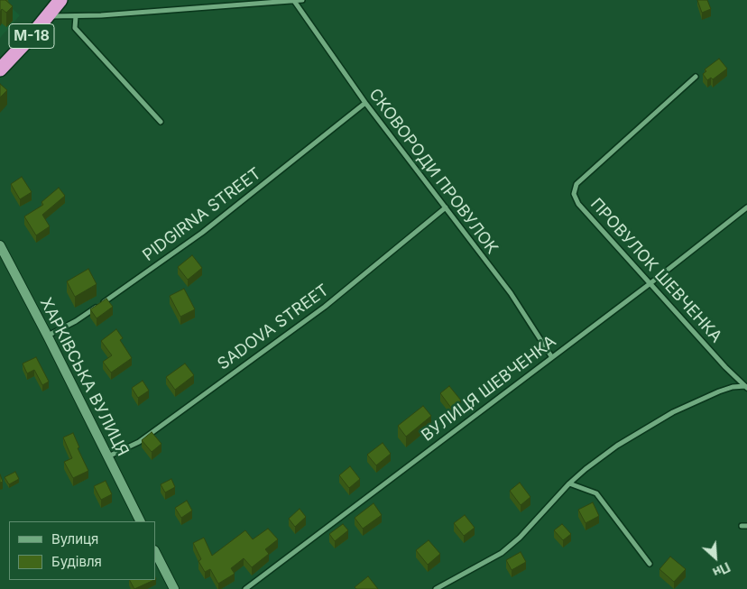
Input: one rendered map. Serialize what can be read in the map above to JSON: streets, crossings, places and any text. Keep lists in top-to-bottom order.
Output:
{
  "streets": {
    "highway": ["М-18"],
    "main road": ["ХАРКІВСЬКА ВУЛИЦЯ"],
    "street": [
      "СКОВОРОДИ ПРОВУЛОК",
      "PIDGIRNA STREET",
      "ПРОВУЛОК ШЕВЧЕНКА",
      "SADOVA STREET",
      "ВУЛИЦЯ ШЕВЧЕНКА"
    ]
  },
  "crossings": [
    ["СКОВОРОДИ ПРОВУЛОК", "PIDGIRNA STREET"],
    ["СКОВОРОДИ ПРОВУЛОК", "SADOVA STREET"],
    ["СКОВОРОДИ ПРОВУЛОК", "ВУЛИЦЯ ШЕВЧЕНКА"],
    ["PIDGIRNA STREET", "ХАРКІВСЬКА ВУЛИЦЯ"],
    ["ПРОВУЛОК ШЕВЧЕНКА", "ВУЛИЦЯ ШЕВЧЕНКА"],
    ["SADOVA STREET", "ХАРКІВСЬКА ВУЛИЦЯ"]
  ],
  "legend": ["Вулиця", "Будівля"],
  "north": "bottom right"
}
